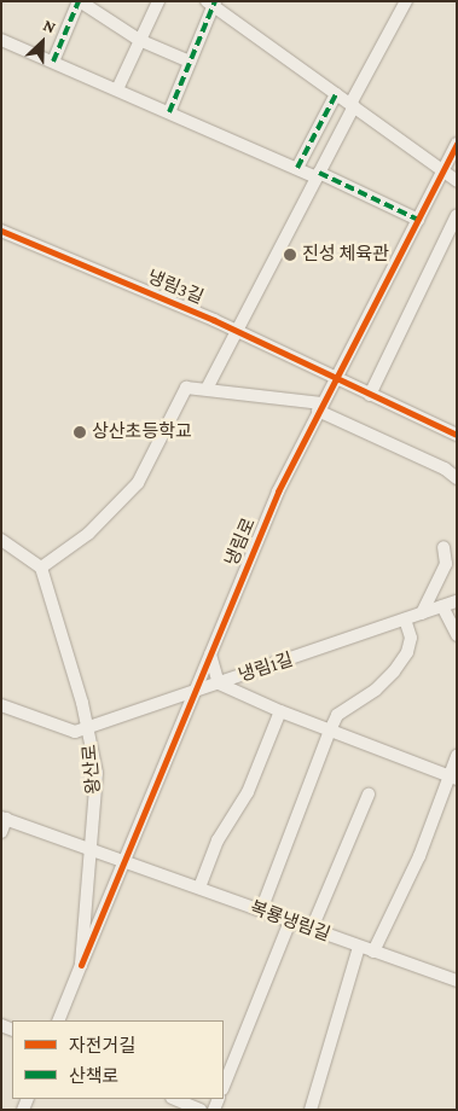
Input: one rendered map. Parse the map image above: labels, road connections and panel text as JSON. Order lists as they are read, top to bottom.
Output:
{
  "streets": {
    "street": [
      "냉림3길",
      "냉림로",
      "냉림1길",
      "왕산로",
      "복룡냉림길"
    ]
  },
  "crossings": [
    ["냉림3길", "냉림로"],
    ["냉림로", "냉림1길"],
    ["냉림로", "왕산로"],
    ["냉림로", "복룡냉림길"],
    ["냉림1길", "왕산로"],
    ["왕산로", "복룡냉림길"]
  ],
  "places": ["진성 체육관", "상산초등학교"],
  "legend": ["자전거길", "산책로"],
  "north": "top right"
}
